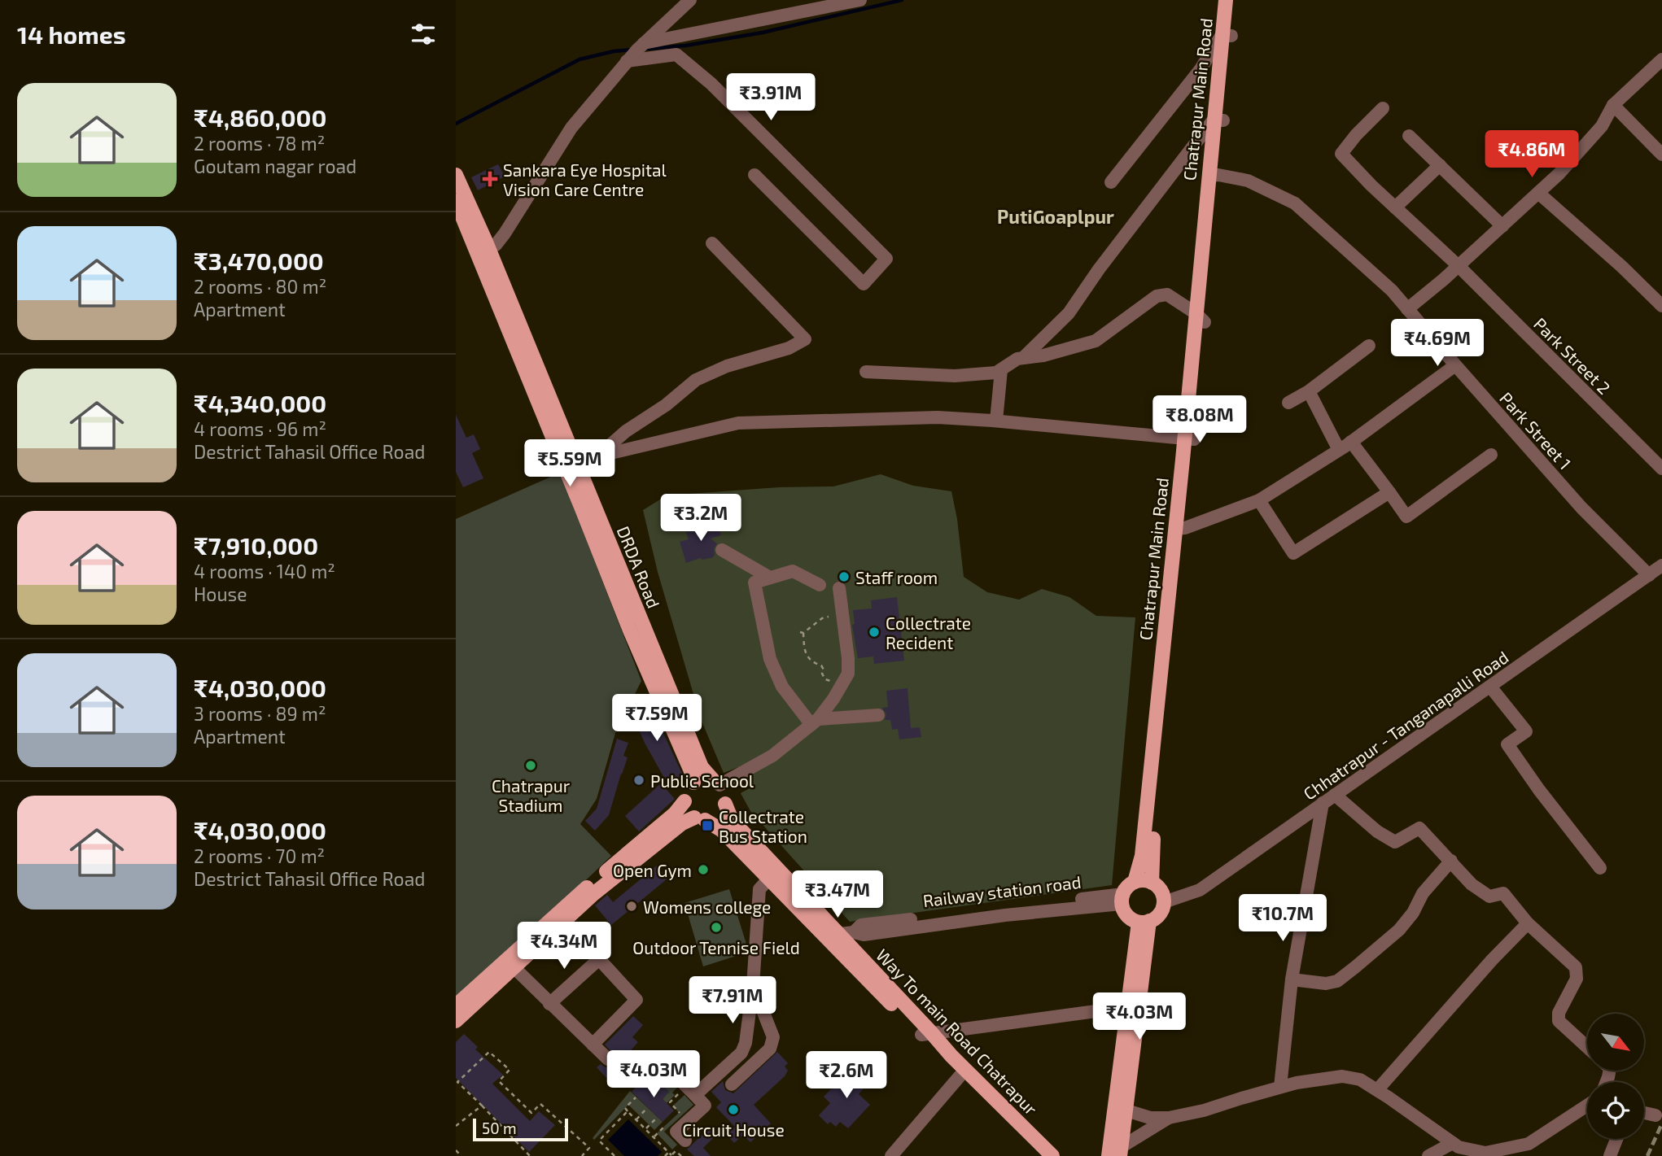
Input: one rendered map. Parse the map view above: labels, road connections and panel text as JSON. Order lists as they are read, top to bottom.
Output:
{
  "streets": {
    "main road": ["Chatrapur Main Road", "DRDA Road", "Way To main Road Chatrapur"],
    "street": [
      "Park Street 2",
      "Park Street 1",
      "Chhatrapur - Tanganapalli Road",
      "Railway station road"
    ]
  },
  "crossings": [
    ["Chatrapur Main Road", "Park Street 1"],
    ["Chatrapur Main Road", "Chhatrapur - Tanganapalli Road"],
    ["Chatrapur Main Road", "Railway station road"],
    ["Park Street 1", "Chhatrapur - Tanganapalli Road"],
    ["DRDA Road", "Way To main Road Chatrapur"],
    ["Chhatrapur - Tanganapalli Road", "Railway station road"],
    ["Railway station road", "Way To main Road Chatrapur"]
  ],
  "districts": ["PutiGoaplpur"],
  "places": {
    "health": ["Sankara Eye Hospital Vision Care Centre"],
    "other": [
      "Staff room",
      "Collectrate Recident",
      "Chatrapur Stadium",
      "Public School",
      "Open Gym",
      "Womens college",
      "Outdoor Tennise Field",
      "Circuit House"
    ],
    "transit": ["Collectrate Bus Station"]
  },
  "scale_bar": "50 m",
  "north": "bottom right",
  "page": {
    "heading": "14 homes",
    "list": [
      {
        "name": "₹4,860,000",
        "note": "2 rooms · 78 m² · Goutam nagar road"
      },
      {
        "name": "₹3,470,000",
        "note": "2 rooms · 80 m² · Apartment"
      },
      {
        "name": "₹4,340,000",
        "note": "4 rooms · 96 m² · Destrict Tahasil Office Road"
      },
      {
        "name": "₹7,910,000",
        "note": "4 rooms · 140 m² · House"
      },
      {
        "name": "₹4,030,000",
        "note": "3 rooms · 89 m² · Apartment"
      },
      {
        "name": "₹4,030,000",
        "note": "2 rooms · 70 m² · Destrict Tahasil Office Road"
      }
    ],
    "price": [
      "₹3.91M",
      "₹4.86M",
      "₹4.69M",
      "₹8.08M",
      "₹5.59M",
      "₹3.2M",
      "₹7.59M",
      "₹3.47M",
      "₹10.7M",
      "₹4.34M",
      "₹7.91M",
      "₹4.03M",
      "₹4.03M",
      "₹2.6M"
    ],
    "scale": "50 m"
  }
}
